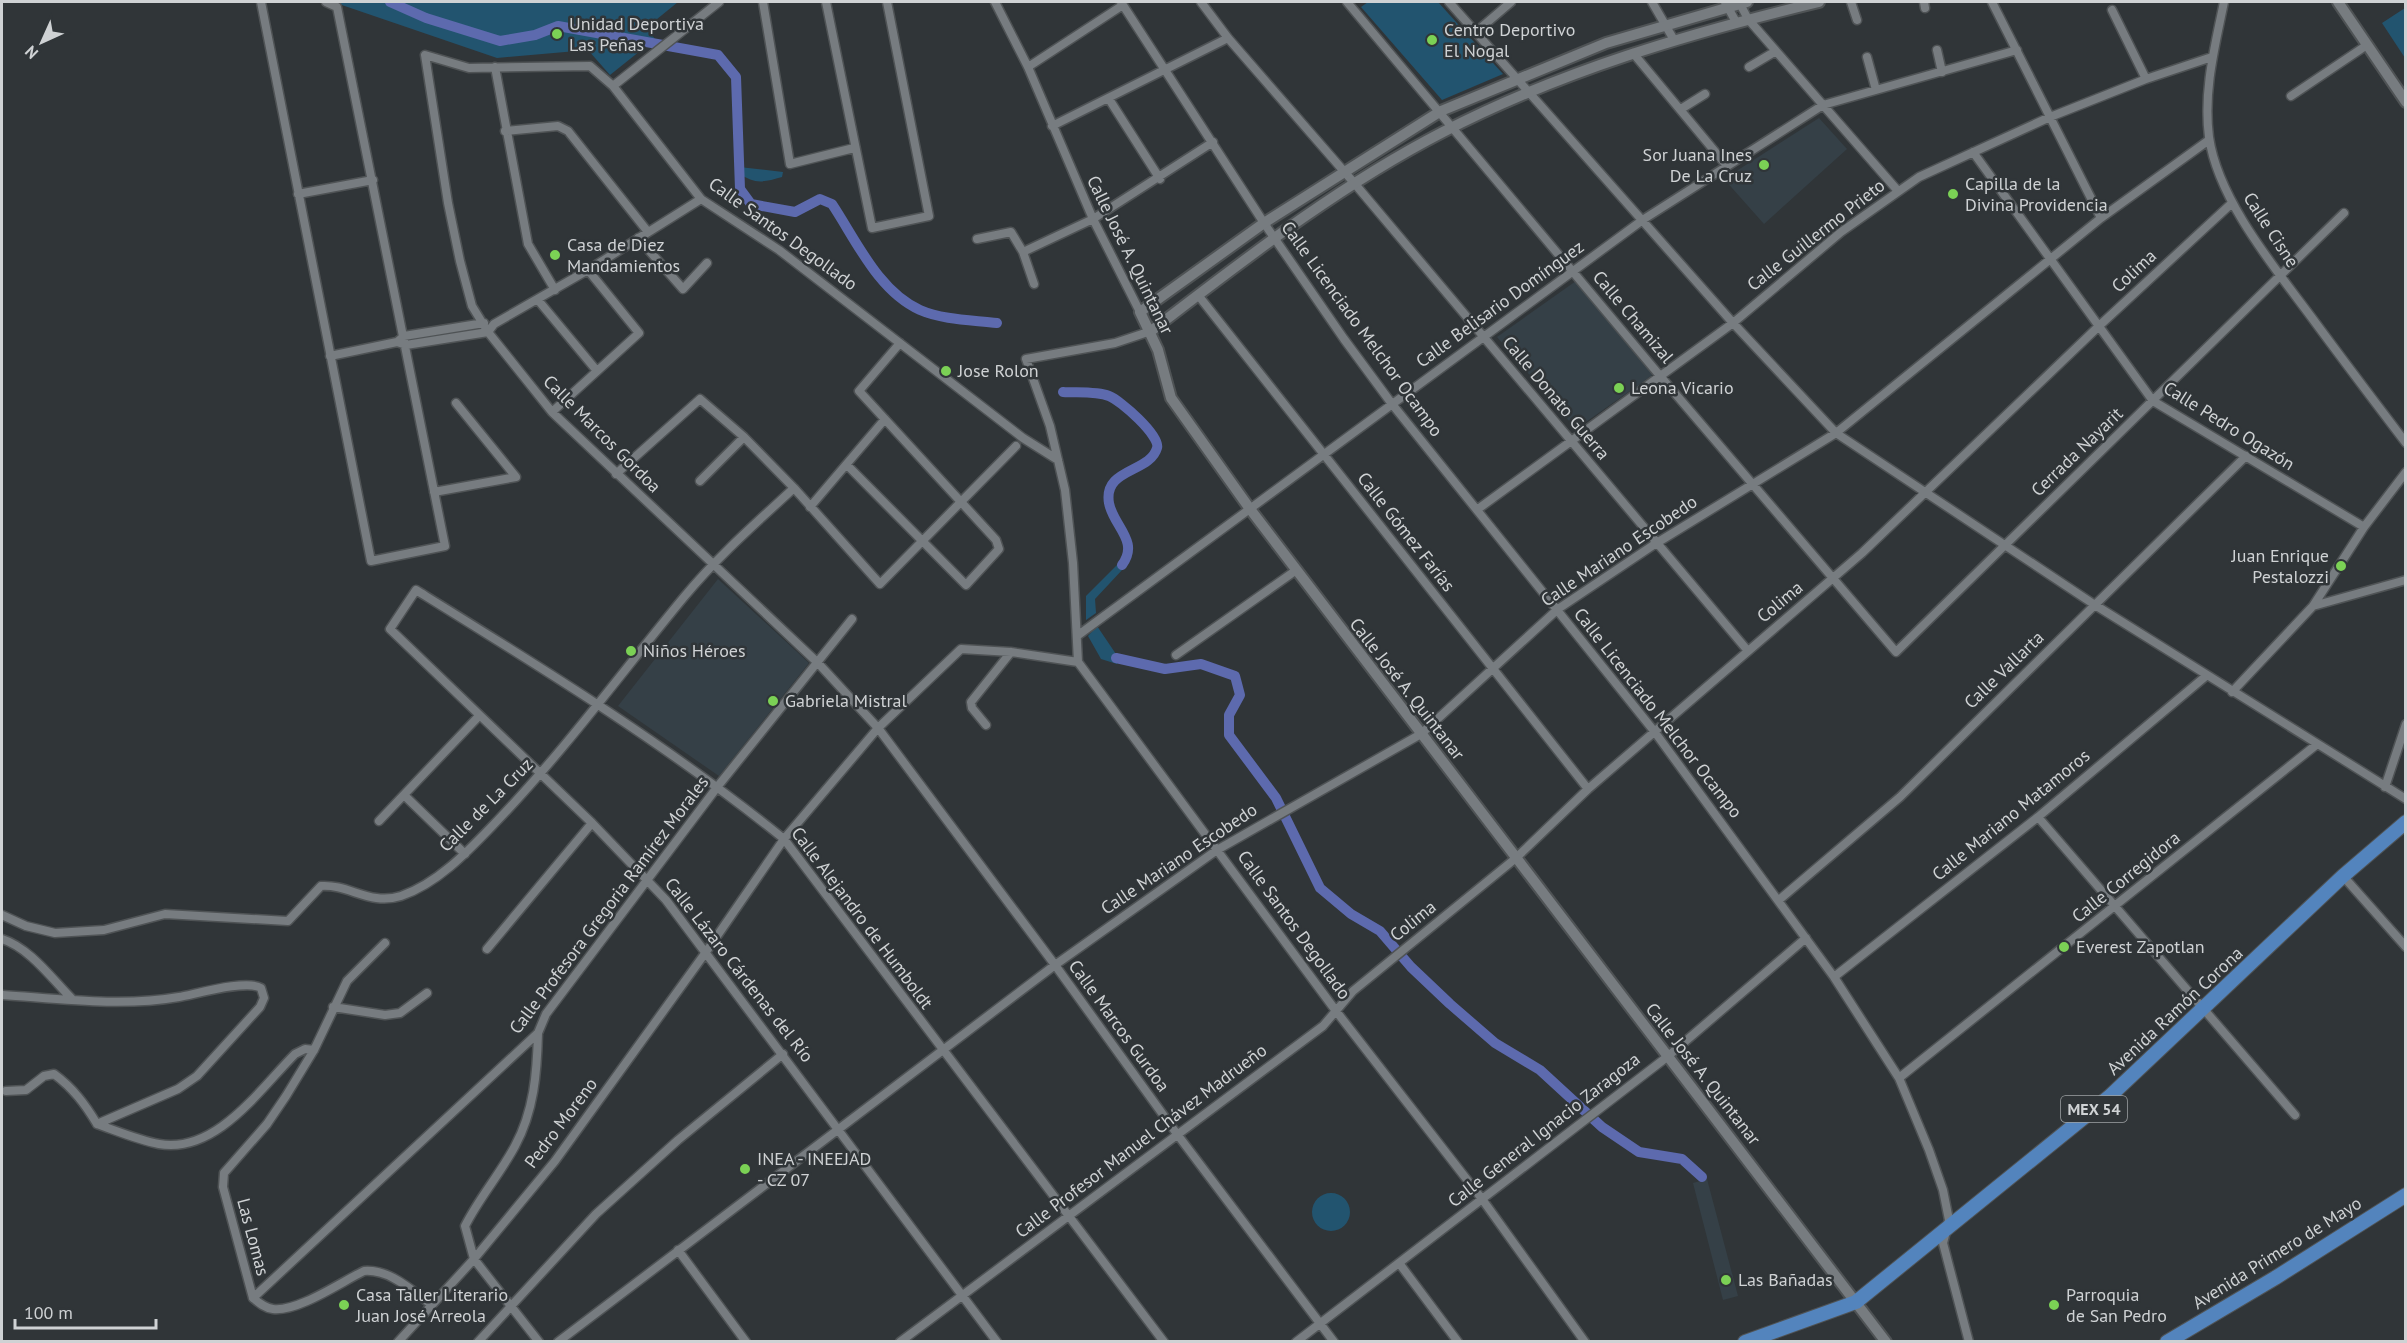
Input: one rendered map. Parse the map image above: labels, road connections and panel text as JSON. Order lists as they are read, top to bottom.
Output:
{
  "streets": {
    "main road": ["Avenida Ramón Corona", "MEX 54", "Avenida Primero de Mayo"],
    "street": [
      "Calle Cisne",
      "Calle Santos Degollado",
      "Calle Guillermo Prieto",
      "Calle José A. Quintanar",
      "Colima",
      "Calle Belisario Domínguez",
      "Calle Chamizal",
      "Calle Licenciado Melchor Ocampo",
      "Calle Donato Guerra",
      "Calle Pedro Ogazón",
      "Calle Marcos Gordoa",
      "Cerrada Nayarit",
      "Calle Gómez Farías",
      "Calle Mariano Escobedo",
      "Calle Vallarta",
      "Calle de La Cruz",
      "Calle Mariano Matamoros",
      "Calle Corregidora",
      "Calle Profesora Gregoria Ramírez Morales",
      "Calle Alejandro de Humboldt",
      "Calle Lázaro Cárdenas del Río",
      "Calle Marcos Gurdoa",
      "Pedro Moreno",
      "Calle General Ignacio Zaragoza",
      "Calle Profesor Manuel Chávez Madrueño",
      "Las Lomas"
    ]
  },
  "crossings": [
    ["Calle Cisne", "Calle Guillermo Prieto"],
    ["Calle Cisne", "Colima"],
    ["Calle Cisne", "Cerrada Nayarit"],
    ["Calle Cisne", "Calle Mariano Escobedo"],
    ["Calle Santos Degollado", "Colima"],
    ["Calle Santos Degollado", "Calle Marcos Gordoa"],
    ["Calle Santos Degollado", "Calle Mariano Escobedo"],
    ["Calle Santos Degollado", "Calle General Ignacio Zaragoza"],
    ["Calle Santos Degollado", "Calle Profesor Manuel Chávez Madrueño"],
    ["Calle Guillermo Prieto", "Calle Chamizal"],
    ["Calle Guillermo Prieto", "Calle Licenciado Melchor Ocampo"],
    ["Calle Guillermo Prieto", "Calle Donato Guerra"],
    ["Calle Guillermo Prieto", "Calle Pedro Ogazón"],
    ["Calle José A. Quintanar", "Colima"],
    ["Calle José A. Quintanar", "Calle Belisario Domínguez"],
    ["Calle José A. Quintanar", "Calle Mariano Escobedo"],
    ["Calle José A. Quintanar", "Avenida Ramón Corona"],
    ["Calle José A. Quintanar", "Calle General Ignacio Zaragoza"],
    ["Colima", "Calle Chamizal"],
    ["Colima", "Calle Licenciado Melchor Ocampo"],
    ["Colima", "Calle Donato Guerra"],
    ["Colima", "Calle Pedro Ogazón"],
    ["Colima", "Calle Gómez Farías"],
    ["Colima", "Calle Profesor Manuel Chávez Madrueño"],
    ["Calle Belisario Domínguez", "Calle Chamizal"],
    ["Calle Belisario Domínguez", "Calle Licenciado Melchor Ocampo"],
    ["Calle Belisario Domínguez", "Calle Donato Guerra"],
    ["Calle Belisario Domínguez", "Calle Gómez Farías"],
    ["Calle Chamizal", "Cerrada Nayarit"],
    ["Calle Chamizal", "Calle Mariano Escobedo"],
    ["Calle Licenciado Melchor Ocampo", "Calle Mariano Escobedo"],
    ["Calle Licenciado Melchor Ocampo", "Calle Vallarta"],
    ["Calle Licenciado Melchor Ocampo", "Calle Mariano Matamoros"],
    ["Calle Licenciado Melchor Ocampo", "Calle Corregidora"],
    ["Calle Licenciado Melchor Ocampo", "Avenida Ramón Corona"],
    ["Calle Licenciado Melchor Ocampo", "Calle General Ignacio Zaragoza"],
    ["Calle Donato Guerra", "Calle Mariano Escobedo"],
    ["Calle Pedro Ogazón", "Cerrada Nayarit"],
    ["Calle Pedro Ogazón", "Calle Mariano Escobedo"],
    ["Calle Pedro Ogazón", "Calle Vallarta"],
    ["Calle Marcos Gordoa", "Calle de La Cruz"],
    ["Calle Marcos Gordoa", "Calle Profesora Gregoria Ramírez Morales"],
    ["Calle Marcos Gordoa", "Calle Marcos Gurdoa"],
    ["Calle Gómez Farías", "Calle Mariano Escobedo"],
    ["Calle Mariano Escobedo", "Calle Alejandro de Humboldt"],
    ["Calle Mariano Escobedo", "Calle Lázaro Cárdenas del Río"],
    ["Calle Mariano Escobedo", "Calle Marcos Gurdoa"],
    ["Calle de La Cruz", "Calle Alejandro de Humboldt"],
    ["Calle de La Cruz", "Calle Lázaro Cárdenas del Río"],
    ["Calle Profesora Gregoria Ramírez Morales", "Calle Alejandro de Humboldt"],
    ["Calle Profesora Gregoria Ramírez Morales", "Calle Lázaro Cárdenas del Río"],
    ["Calle Profesora Gregoria Ramírez Morales", "Las Lomas"],
    ["Calle Alejandro de Humboldt", "Calle Lázaro Cárdenas del Río"],
    ["Calle Alejandro de Humboldt", "Calle Profesor Manuel Chávez Madrueño"],
    ["Calle Lázaro Cárdenas del Río", "Pedro Moreno"],
    ["Calle Lázaro Cárdenas del Río", "Calle Profesor Manuel Chávez Madrueño"],
    ["Calle Marcos Gurdoa", "Calle General Ignacio Zaragoza"],
    ["Calle Marcos Gurdoa", "Calle Profesor Manuel Chávez Madrueño"],
    ["Pedro Moreno", "Las Lomas"]
  ],
  "places": [
    "Unidad Deportiva Las Peñas",
    "Centro Deportivo El Nogal",
    "Sor Juana Ines De La Cruz",
    "Capilla de la Divina Providencia",
    "Casa de Diez Mandamientos",
    "Jose Rolon",
    "Leona Vicario",
    "Juan Enrique Pestalozzi",
    "Niños Héroes",
    "Gabriela Mistral",
    "Everest Zapotlan",
    "INEA - INEEJAD - CZ 07",
    "Las Bañadas",
    "Casa Taller Literario Juan José Arreola",
    "Parroquia de San Pedro"
  ],
  "scale_bar": "100 m",
  "north": "bottom left"
}
